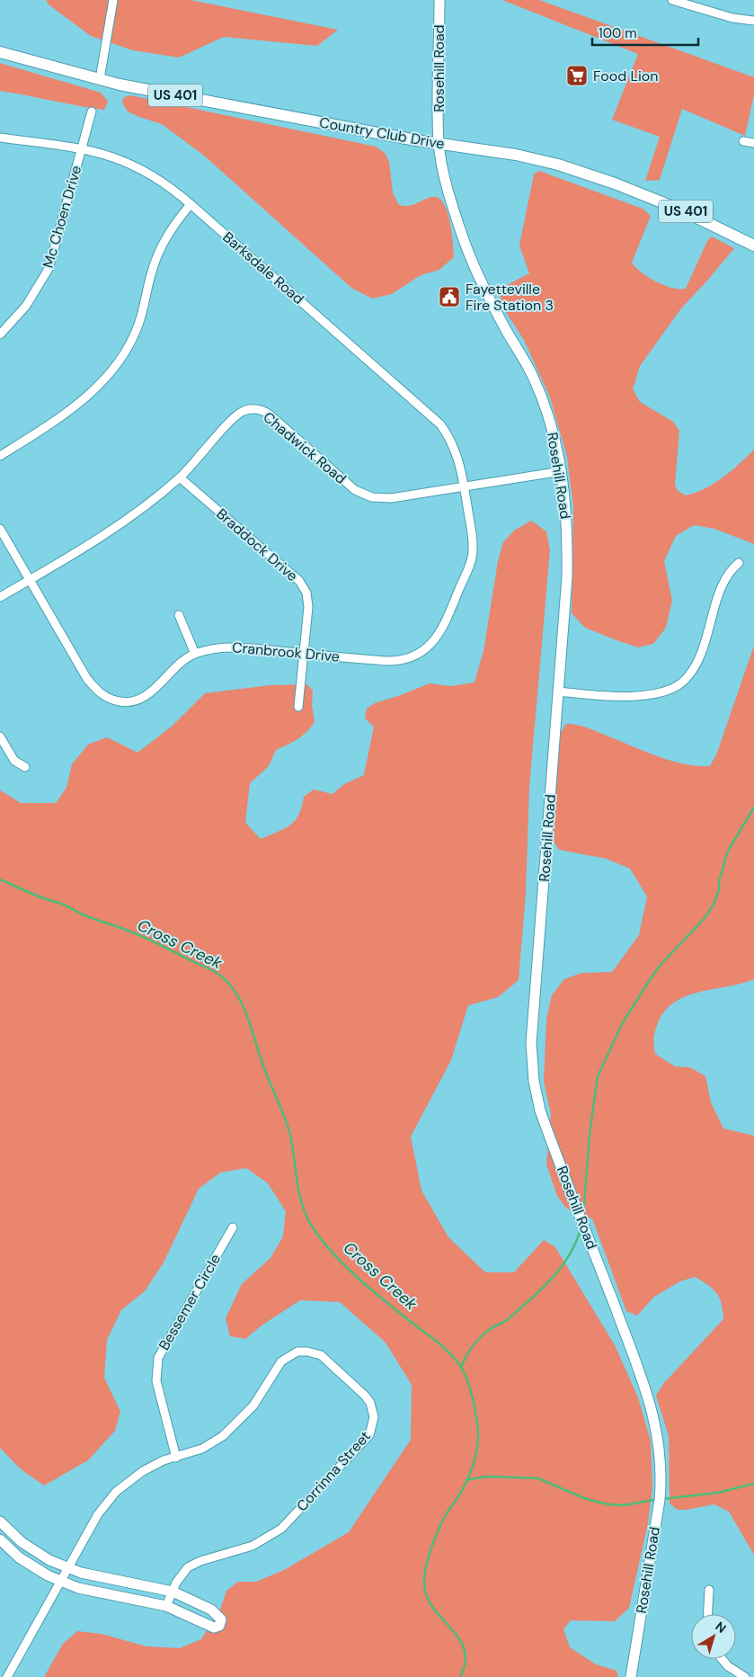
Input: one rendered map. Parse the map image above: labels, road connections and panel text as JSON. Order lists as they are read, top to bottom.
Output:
{
  "streets": {
    "main road": ["Rosehill Road", "US 401", "Country Club Drive"],
    "street": [
      "Mc Choen Drive",
      "Barksdale Road",
      "Chadwick Road",
      "Braddock Drive",
      "Cranbrook Drive",
      "Bessemer Circle",
      "Corrinna Street"
    ]
  },
  "crossings": [
    ["Rosehill Road", "Country Club Drive"],
    ["Rosehill Road", "Chadwick Road"],
    ["Mc Choen Drive", "Barksdale Road"],
    ["Barksdale Road", "Chadwick Road"],
    ["Barksdale Road", "Cranbrook Drive"],
    ["Chadwick Road", "Braddock Drive"],
    ["Chadwick Road", "Cranbrook Drive"],
    ["Braddock Drive", "Cranbrook Drive"],
    ["Bessemer Circle", "Corrinna Street"]
  ],
  "water": ["Cross Creek"],
  "places": {
    "supermarket": ["Food Lion"],
    "public building": ["Fayetteville Fire Station 3"]
  },
  "scale_bar": "100 m",
  "north": "top right"
}
